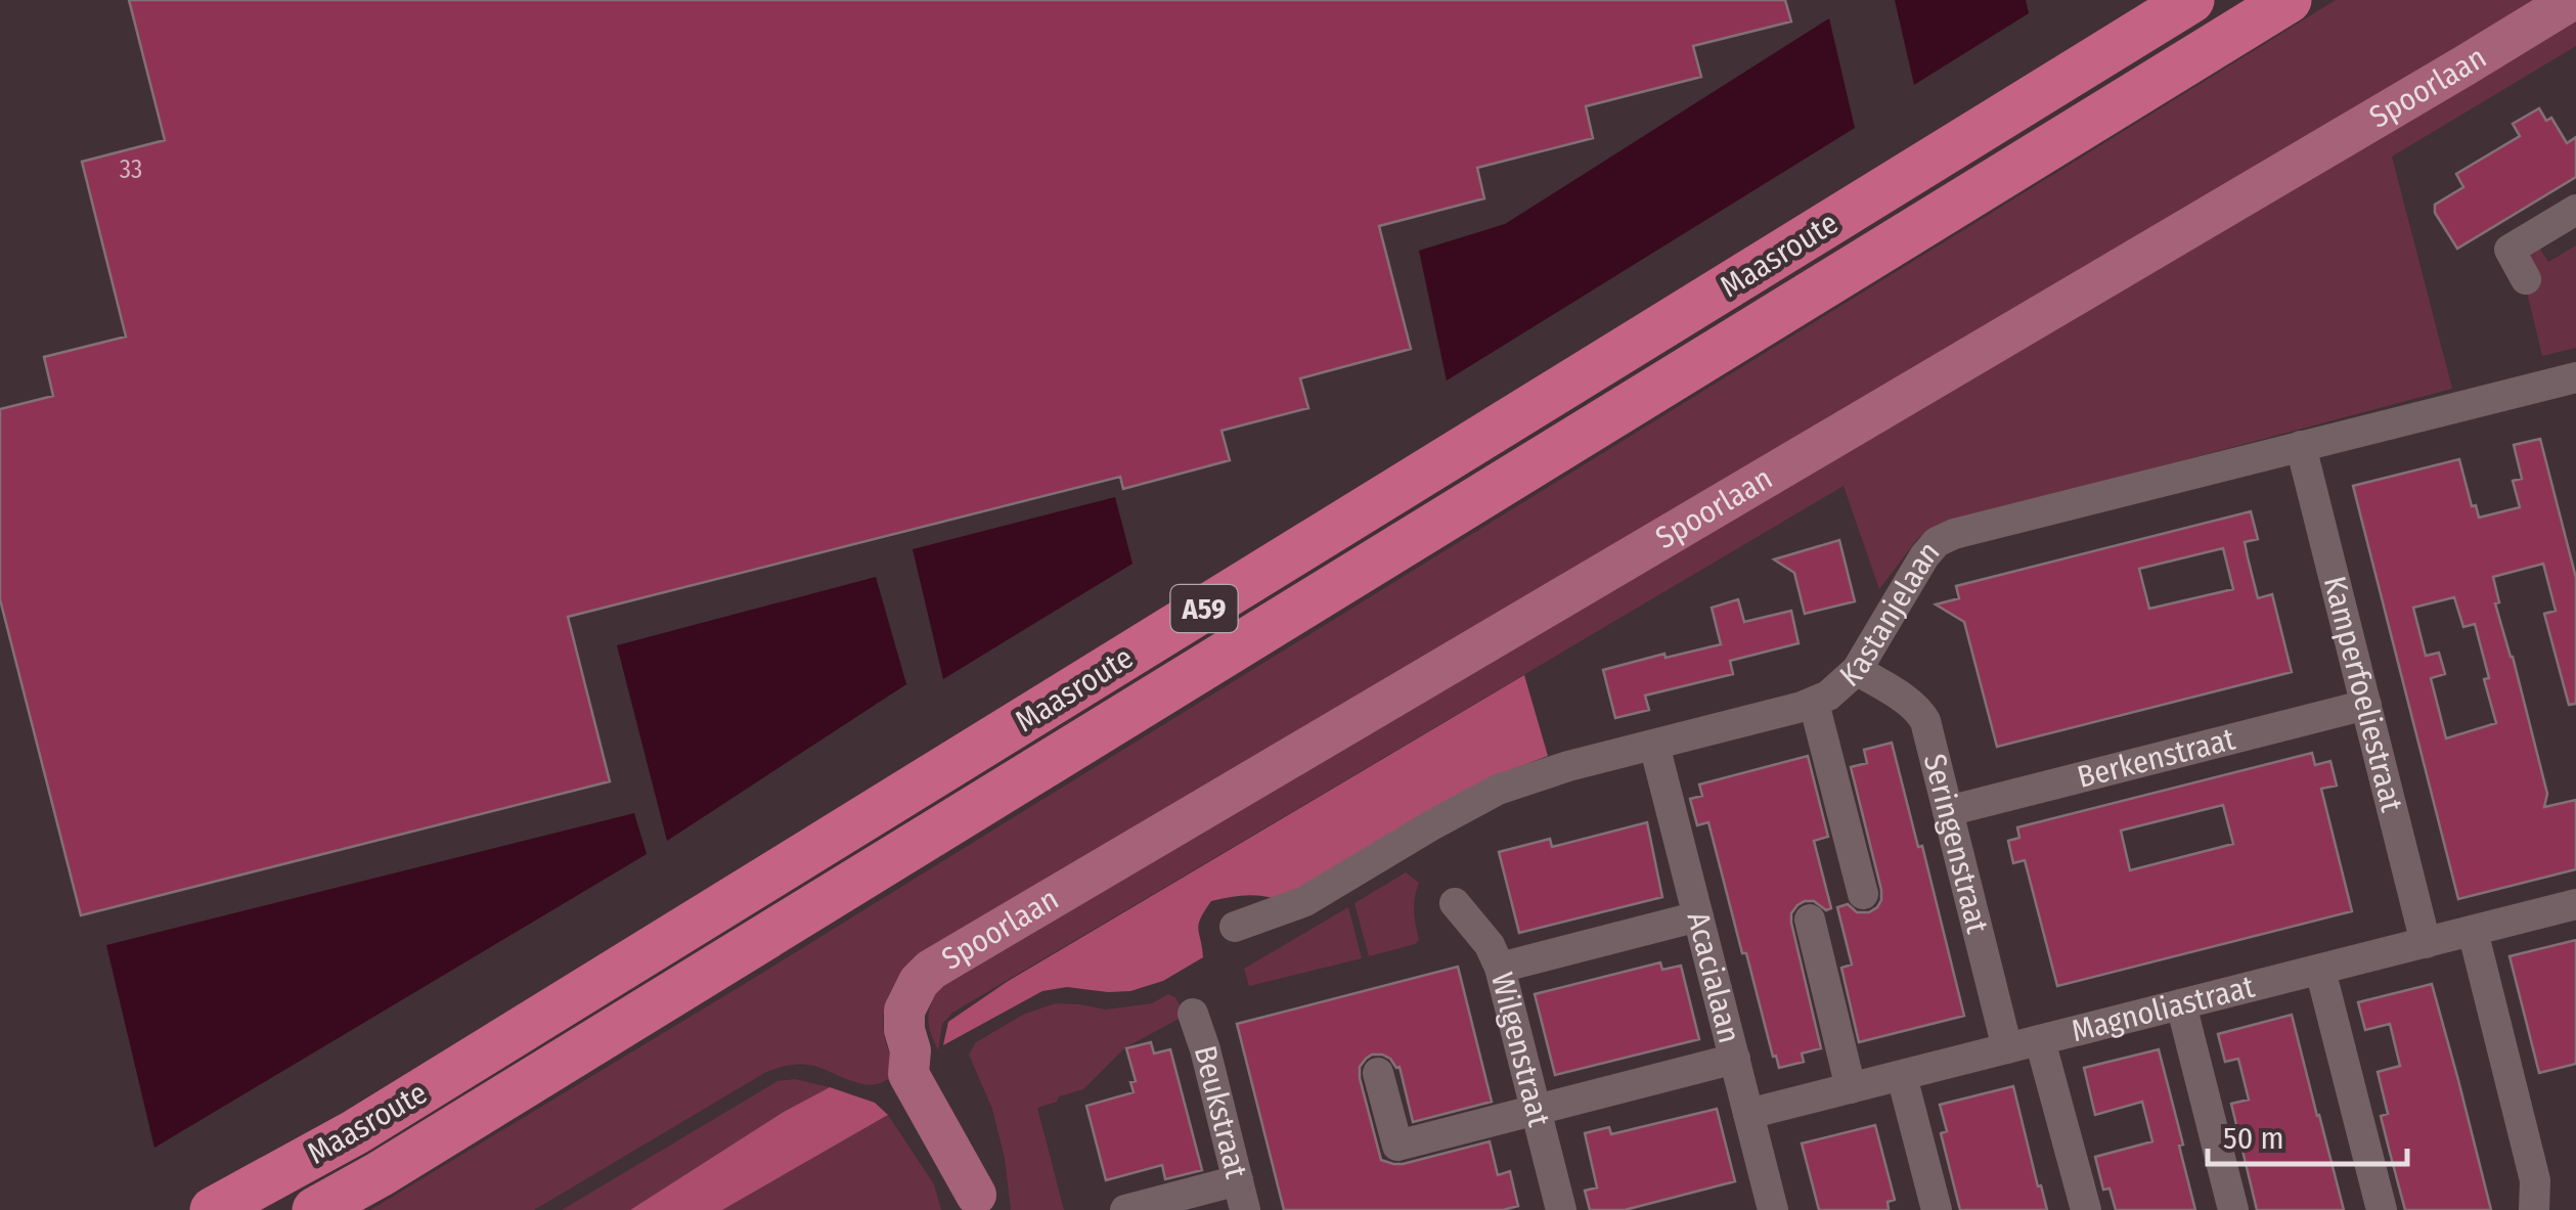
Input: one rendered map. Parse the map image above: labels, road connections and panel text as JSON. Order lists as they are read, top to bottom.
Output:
{
  "streets": {
    "highway": ["Maasroute", "A59"],
    "main road": ["Spoorlaan"],
    "street": [
      "Kastanjelaan",
      "Kamperfoeliestraat",
      "Berkenstraat",
      "Seringenstraat",
      "Acacialaan",
      "Magnoliastraat",
      "Wilgenstraat",
      "Beukstraat"
    ]
  },
  "crossings": [
    ["Kastanjelaan", "Kamperfoeliestraat"],
    ["Kastanjelaan", "Seringenstraat"],
    ["Kastanjelaan", "Acacialaan"],
    ["Kamperfoeliestraat", "Berkenstraat"],
    ["Kamperfoeliestraat", "Magnoliastraat"],
    ["Berkenstraat", "Seringenstraat"],
    ["Seringenstraat", "Magnoliastraat"],
    ["Acacialaan", "Magnoliastraat"]
  ],
  "house_numbers": ["33"],
  "scale_bar": "50 m"
}
